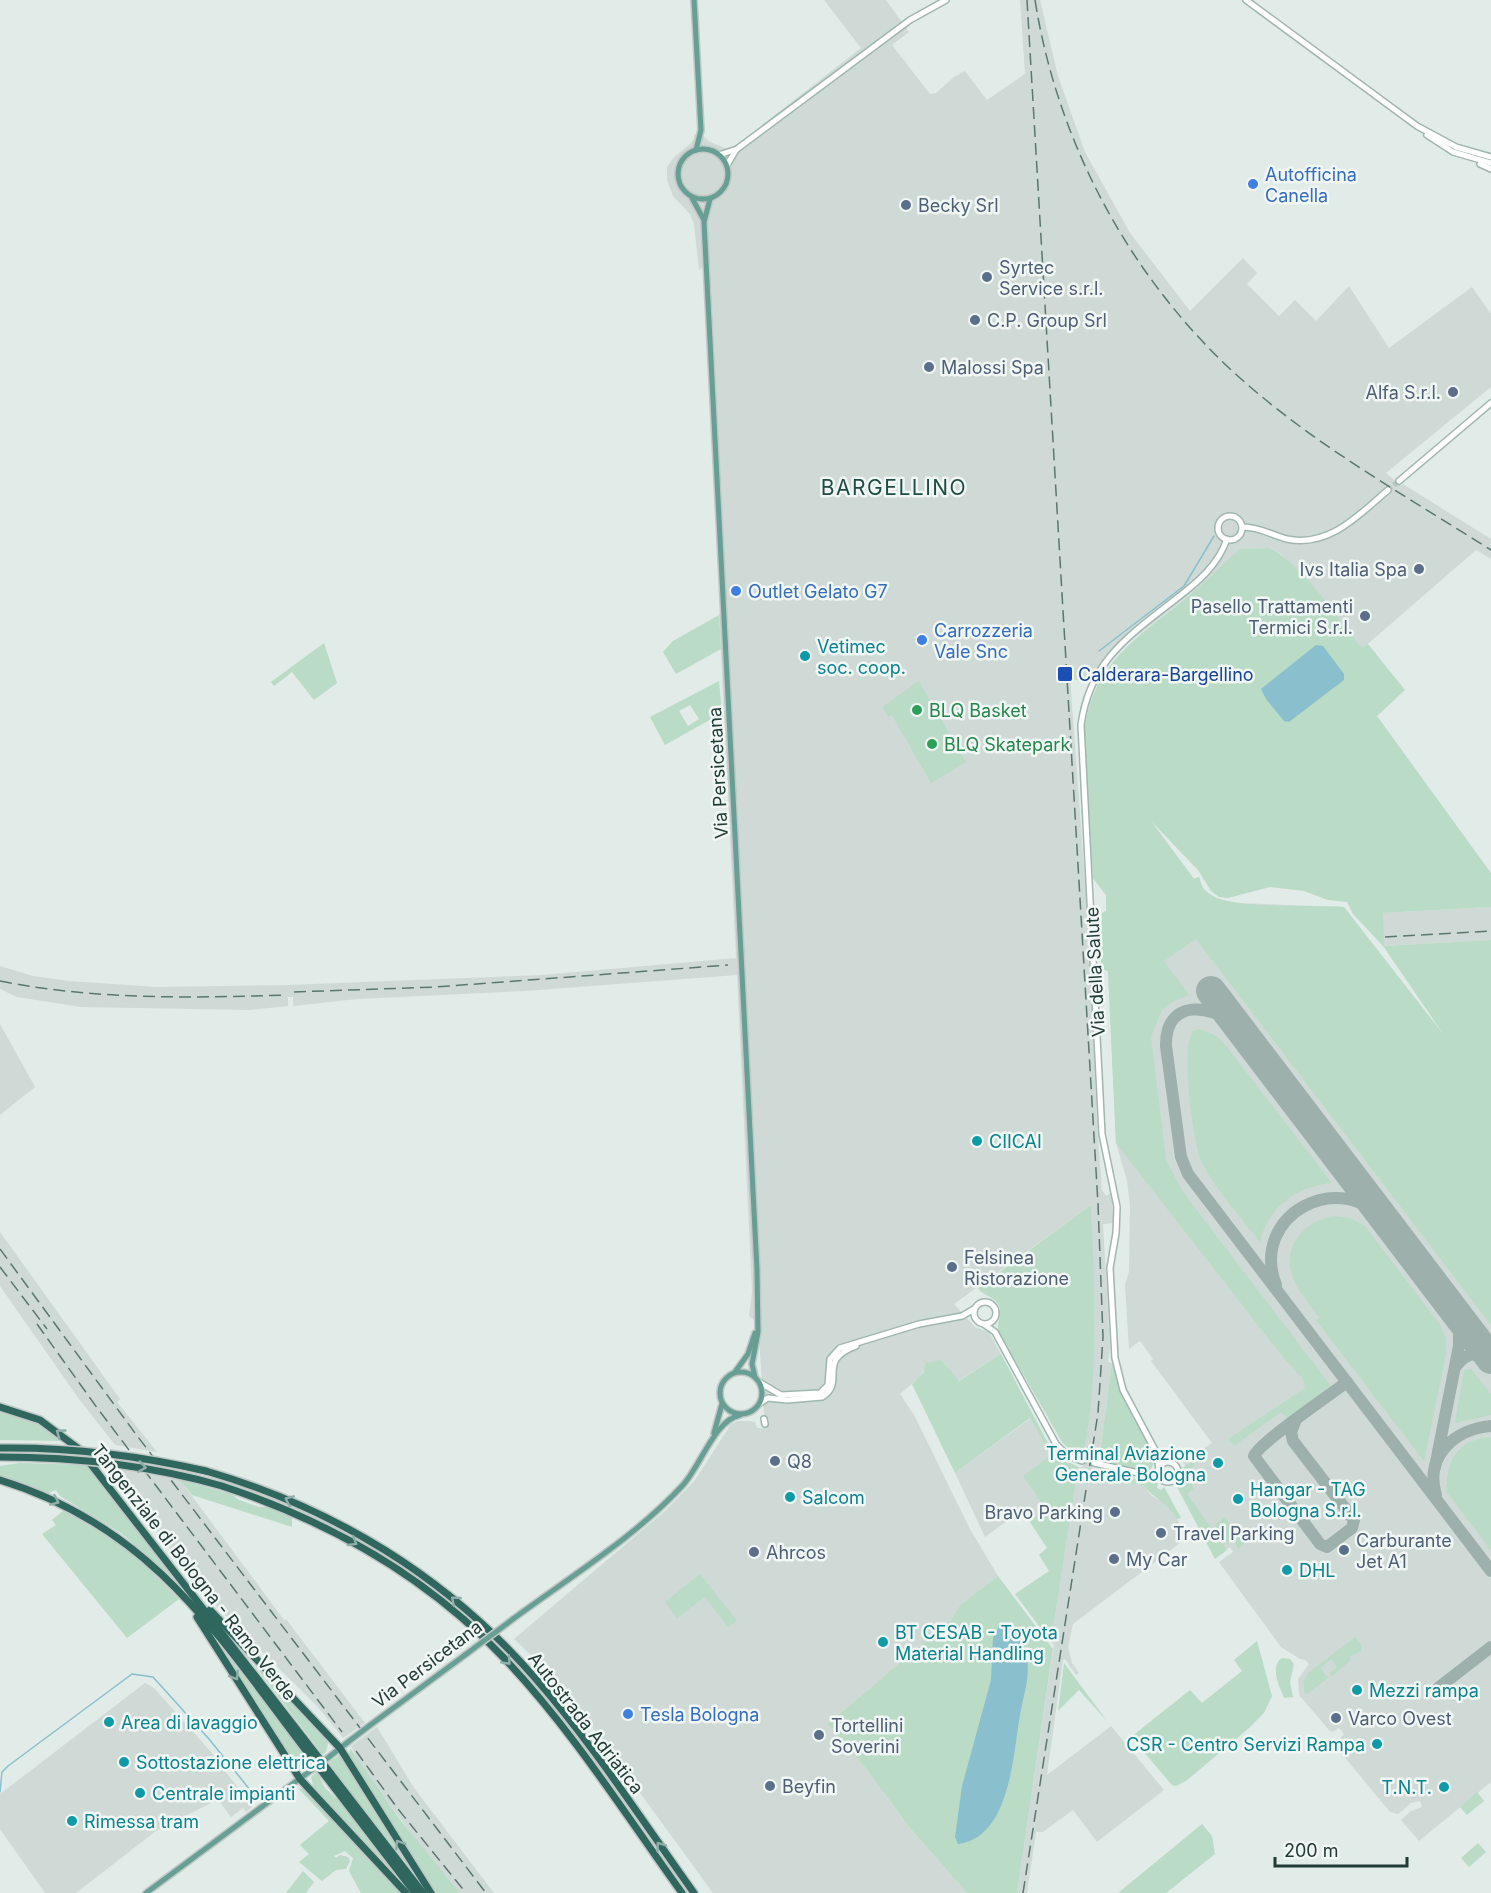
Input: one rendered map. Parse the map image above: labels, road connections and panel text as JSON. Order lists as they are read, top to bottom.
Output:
{
  "streets": {
    "highway": ["Tangenziale di Bologna - Ramo Verde", "Autostrada Adriatica"],
    "main road": ["Via Persicetana"],
    "street": ["Via della Salute"]
  },
  "districts": ["BARGELLINO"],
  "places": {
    "other": [
      "Autofficina Canella",
      "Becky Srl",
      "Syrtec Service s.r.l.",
      "C.P. Group Srl",
      "Malossi Spa",
      "Alfa S.r.l.",
      "Ivs Italia Spa",
      "Outlet Gelato G7",
      "Pasello Trattamenti Termici S.r.l.",
      "Carrozzeria Vale Snc",
      "Vetimec soc. coop.",
      "BLQ Basket",
      "BLQ Skatepark",
      "CIICAI",
      "Felsinea Ristorazione",
      "Q8",
      "Terminal Aviazione Generale Bologna",
      "Salcom",
      "Hangar - TAG Bologna S.r.l.",
      "Bravo Parking",
      "Travel Parking",
      "Carburante Jet A1",
      "Ahrcos",
      "My Car",
      "DHL",
      "BT CESAB - Toyota Material Handling",
      "Mezzi rampa",
      "Tesla Bologna",
      "Varco Ovest",
      "Area di lavaggio",
      "Tortellini Soverini",
      "CSR - Centro Servizi Rampa",
      "Sottostazione elettrica",
      "Beyfin",
      "T.N.T.",
      "Centrale impianti",
      "Rimessa tram"
    ],
    "transit": ["Calderara-Bargellino"]
  },
  "scale_bar": "200 m"
}
